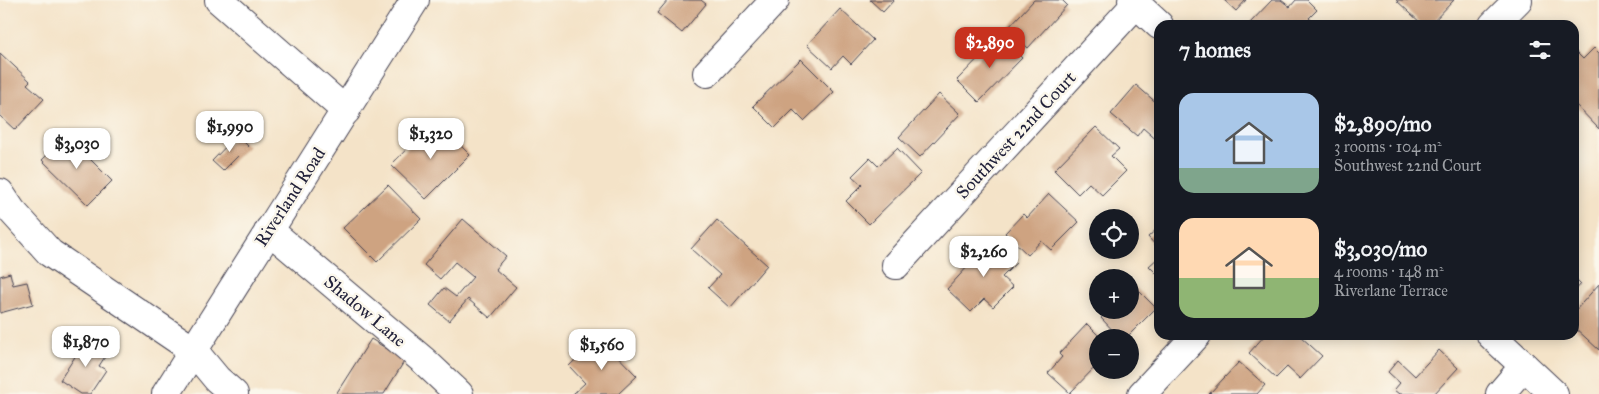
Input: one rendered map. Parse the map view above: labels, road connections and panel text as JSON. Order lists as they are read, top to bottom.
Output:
{
  "streets": {
    "street": ["Southwest 22nd Court", "Riverland Road", "Shadow Lane"]
  },
  "crossings": [
    ["Riverland Road", "Shadow Lane"]
  ],
  "page": {
    "heading": "7 homes",
    "price": [
      "$2,890",
      "$1,990",
      "$1,320",
      "$3,030",
      "$2,260",
      "$1,870",
      "$1,560"
    ],
    "list": [
      {
        "name": "$2,890/mo",
        "note": "3 rooms · 104 m² · Southwest 22nd Court"
      },
      {
        "name": "$3,030/mo",
        "note": "4 rooms · 148 m² · Riverlane Terrace"
      }
    ],
    "map_buttons": ["+", "−"]
  }
}
